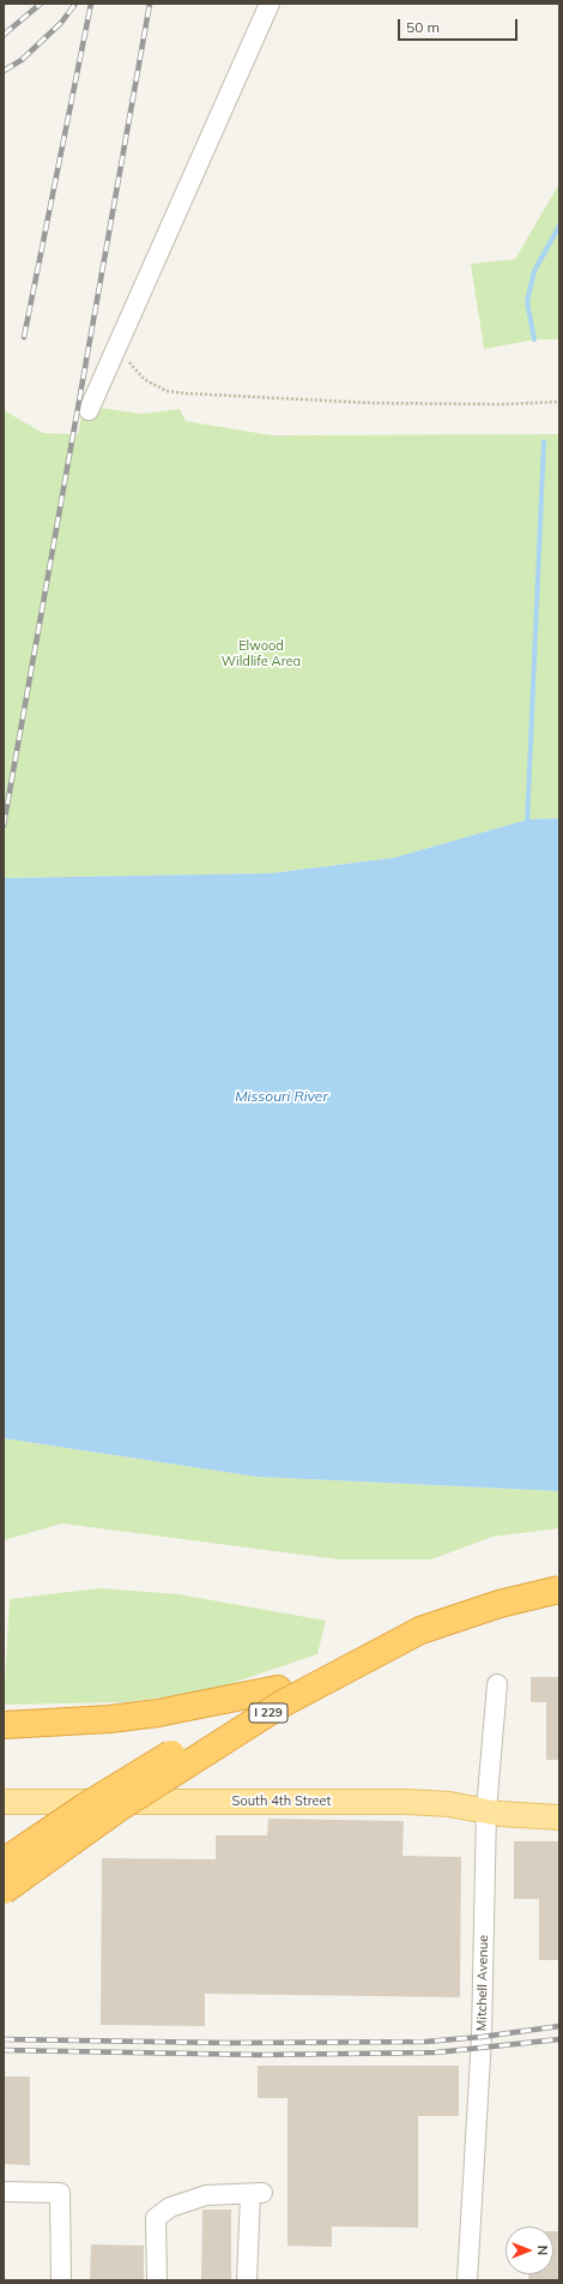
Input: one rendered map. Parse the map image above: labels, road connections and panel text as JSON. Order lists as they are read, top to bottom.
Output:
{
  "streets": {
    "highway": ["I 229"],
    "main road": ["South 4th Street"],
    "street": ["Mitchell Avenue"]
  },
  "crossings": [
    ["South 4th Street", "Mitchell Avenue"]
  ],
  "water": ["Missouri River"],
  "parks": ["Elwood Wildlife Area"],
  "scale_bar": "50 m",
  "north": "right"
}
